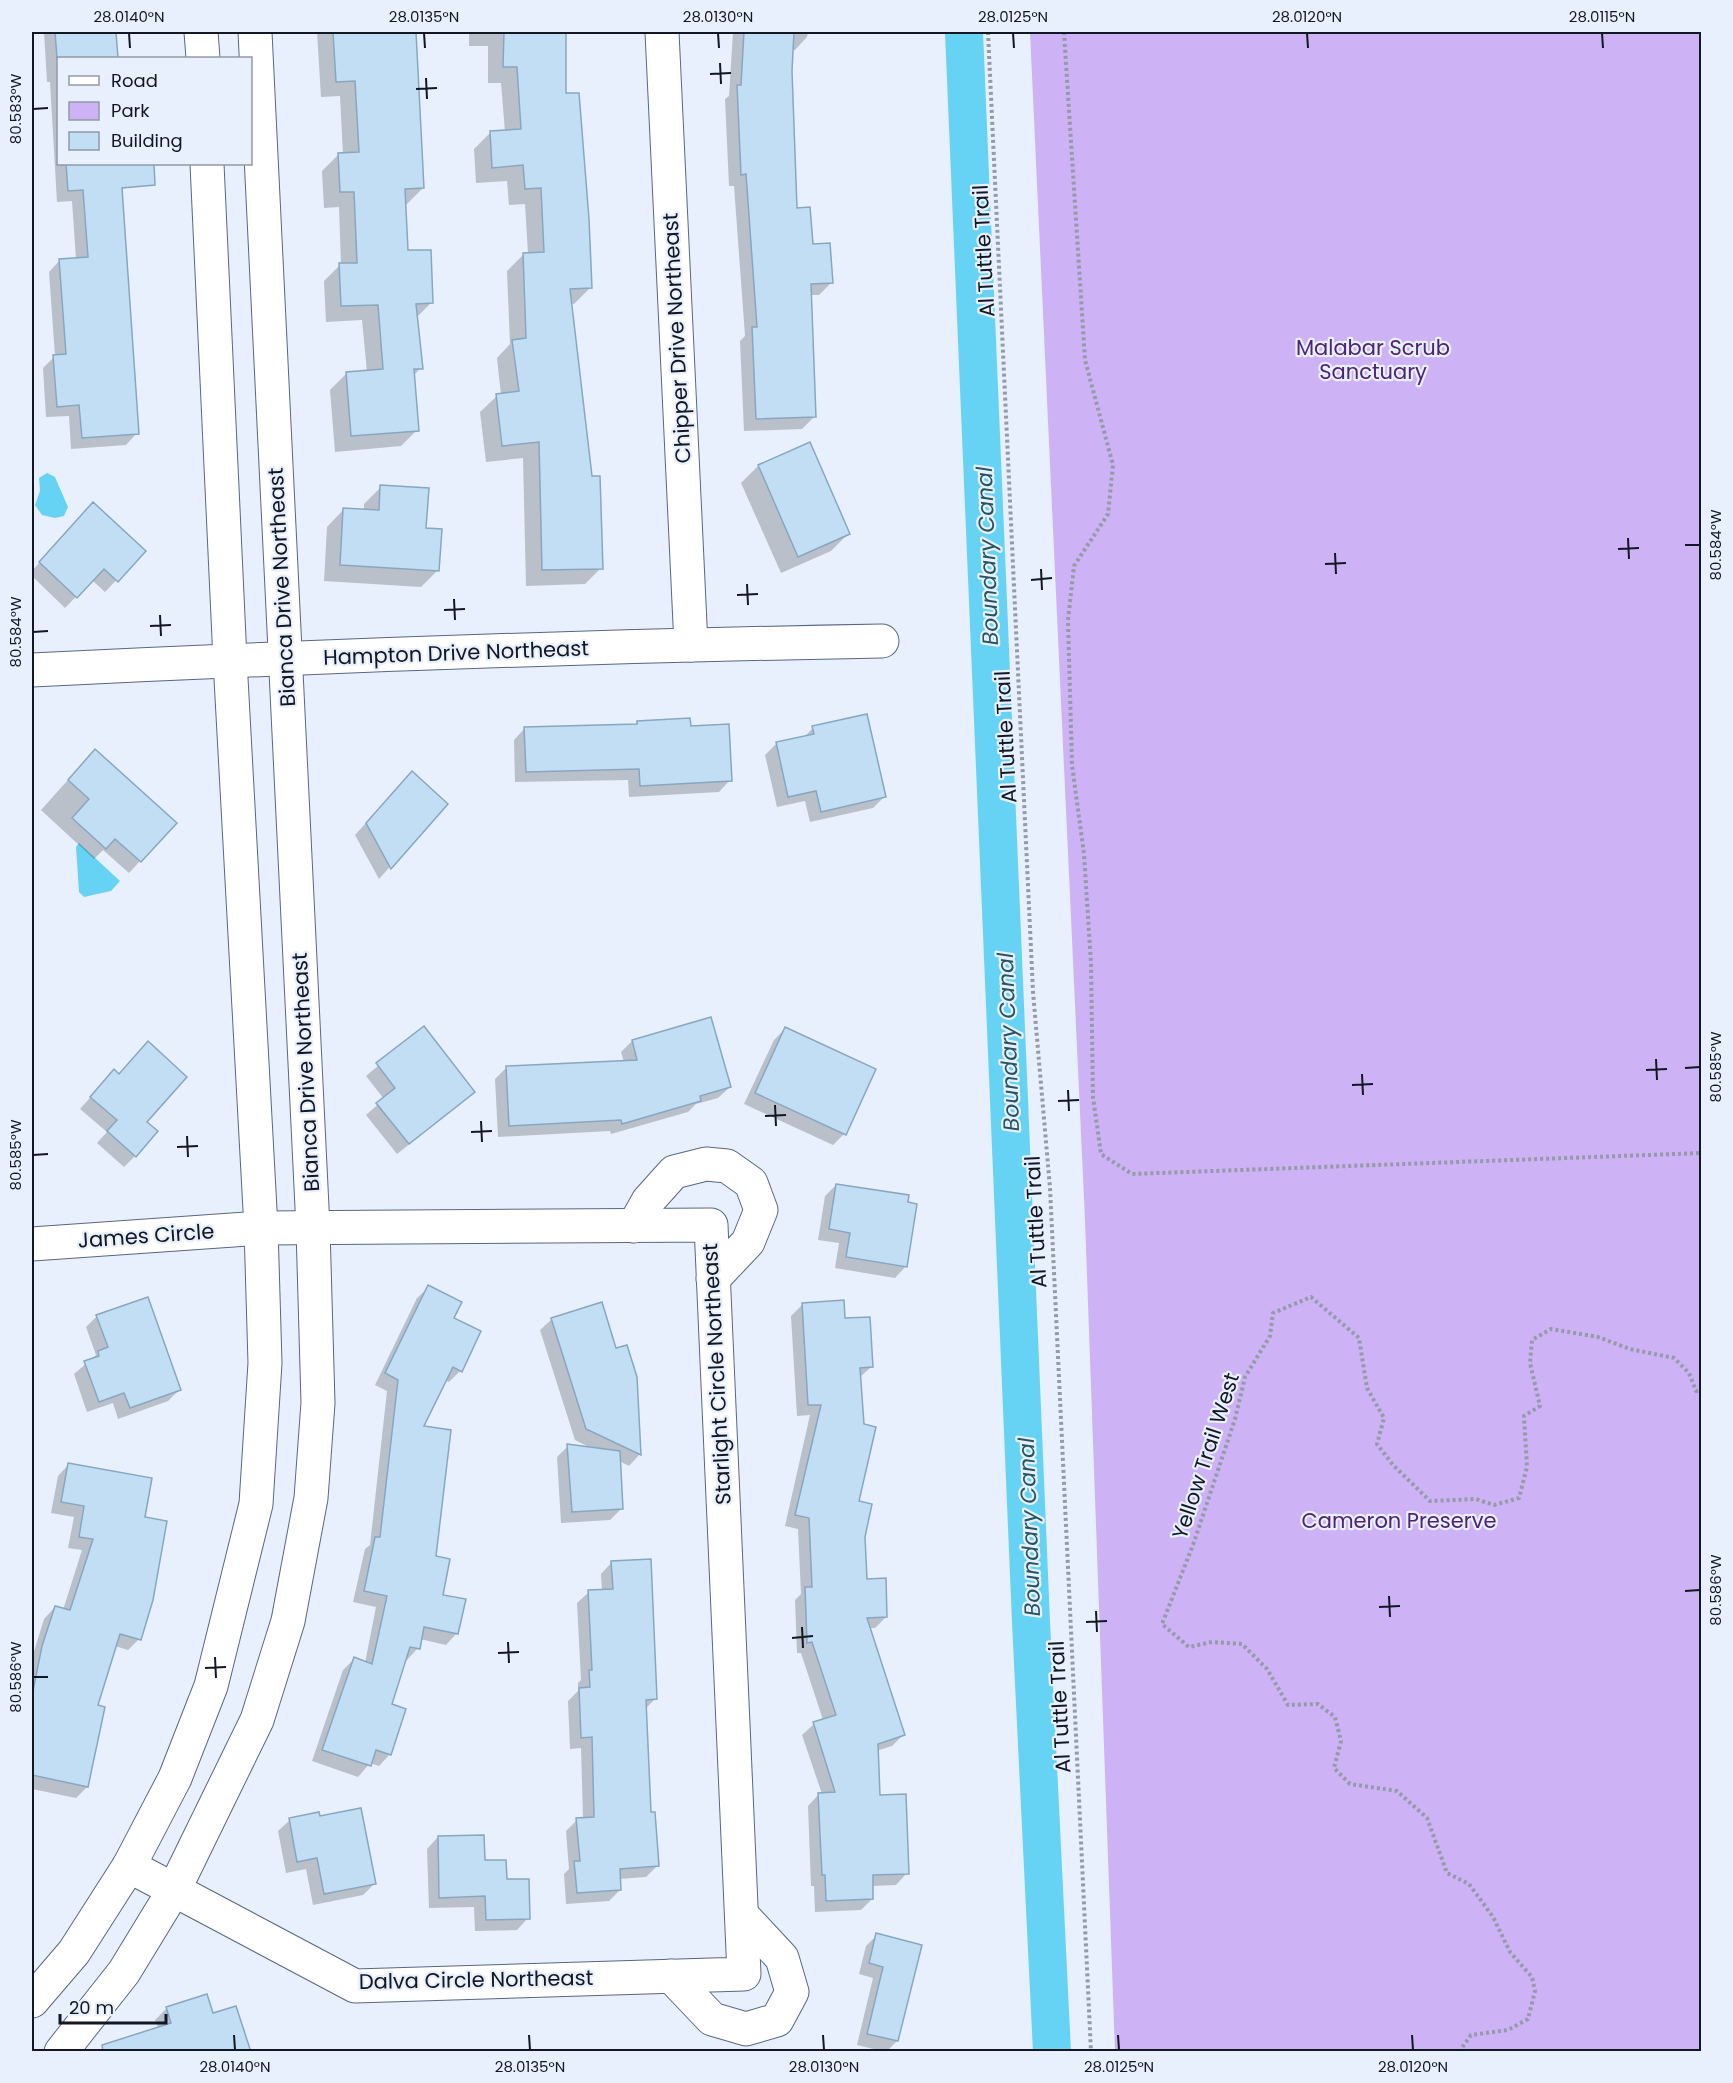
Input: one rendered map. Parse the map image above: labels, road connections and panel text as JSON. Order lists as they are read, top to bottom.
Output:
{
  "streets": {
    "street": [
      "Chipper Drive Northeast",
      "Bianca Drive Northeast",
      "Hampton Drive Northeast",
      "James Circle",
      "Starlight Circle Northeast",
      "Dalva Circle Northeast"
    ],
    "path": ["Al Tuttle Trail", "Yellow Trail West"]
  },
  "crossings": [
    ["Chipper Drive Northeast", "Hampton Drive Northeast"],
    ["Bianca Drive Northeast", "Hampton Drive Northeast"],
    ["Bianca Drive Northeast", "Starlight Circle Northeast"],
    ["Bianca Drive Northeast", "Dalva Circle Northeast"],
    ["James Circle", "Starlight Circle Northeast"],
    ["Starlight Circle Northeast", "Dalva Circle Northeast"]
  ],
  "water": ["Boundary Canal"],
  "parks": ["Malabar Scrub Sanctuary", "Cameron Preserve"],
  "legend": ["Road", "Park", "Building"],
  "scale_bar": "20 m",
  "coordinates": [
    "28.0140°N",
    "28.0135°N",
    "28.0130°N",
    "28.0125°N",
    "28.0120°N",
    "28.0115°N",
    "80.583°W",
    "80.584°W",
    "80.585°W",
    "80.586°W"
  ]
}
